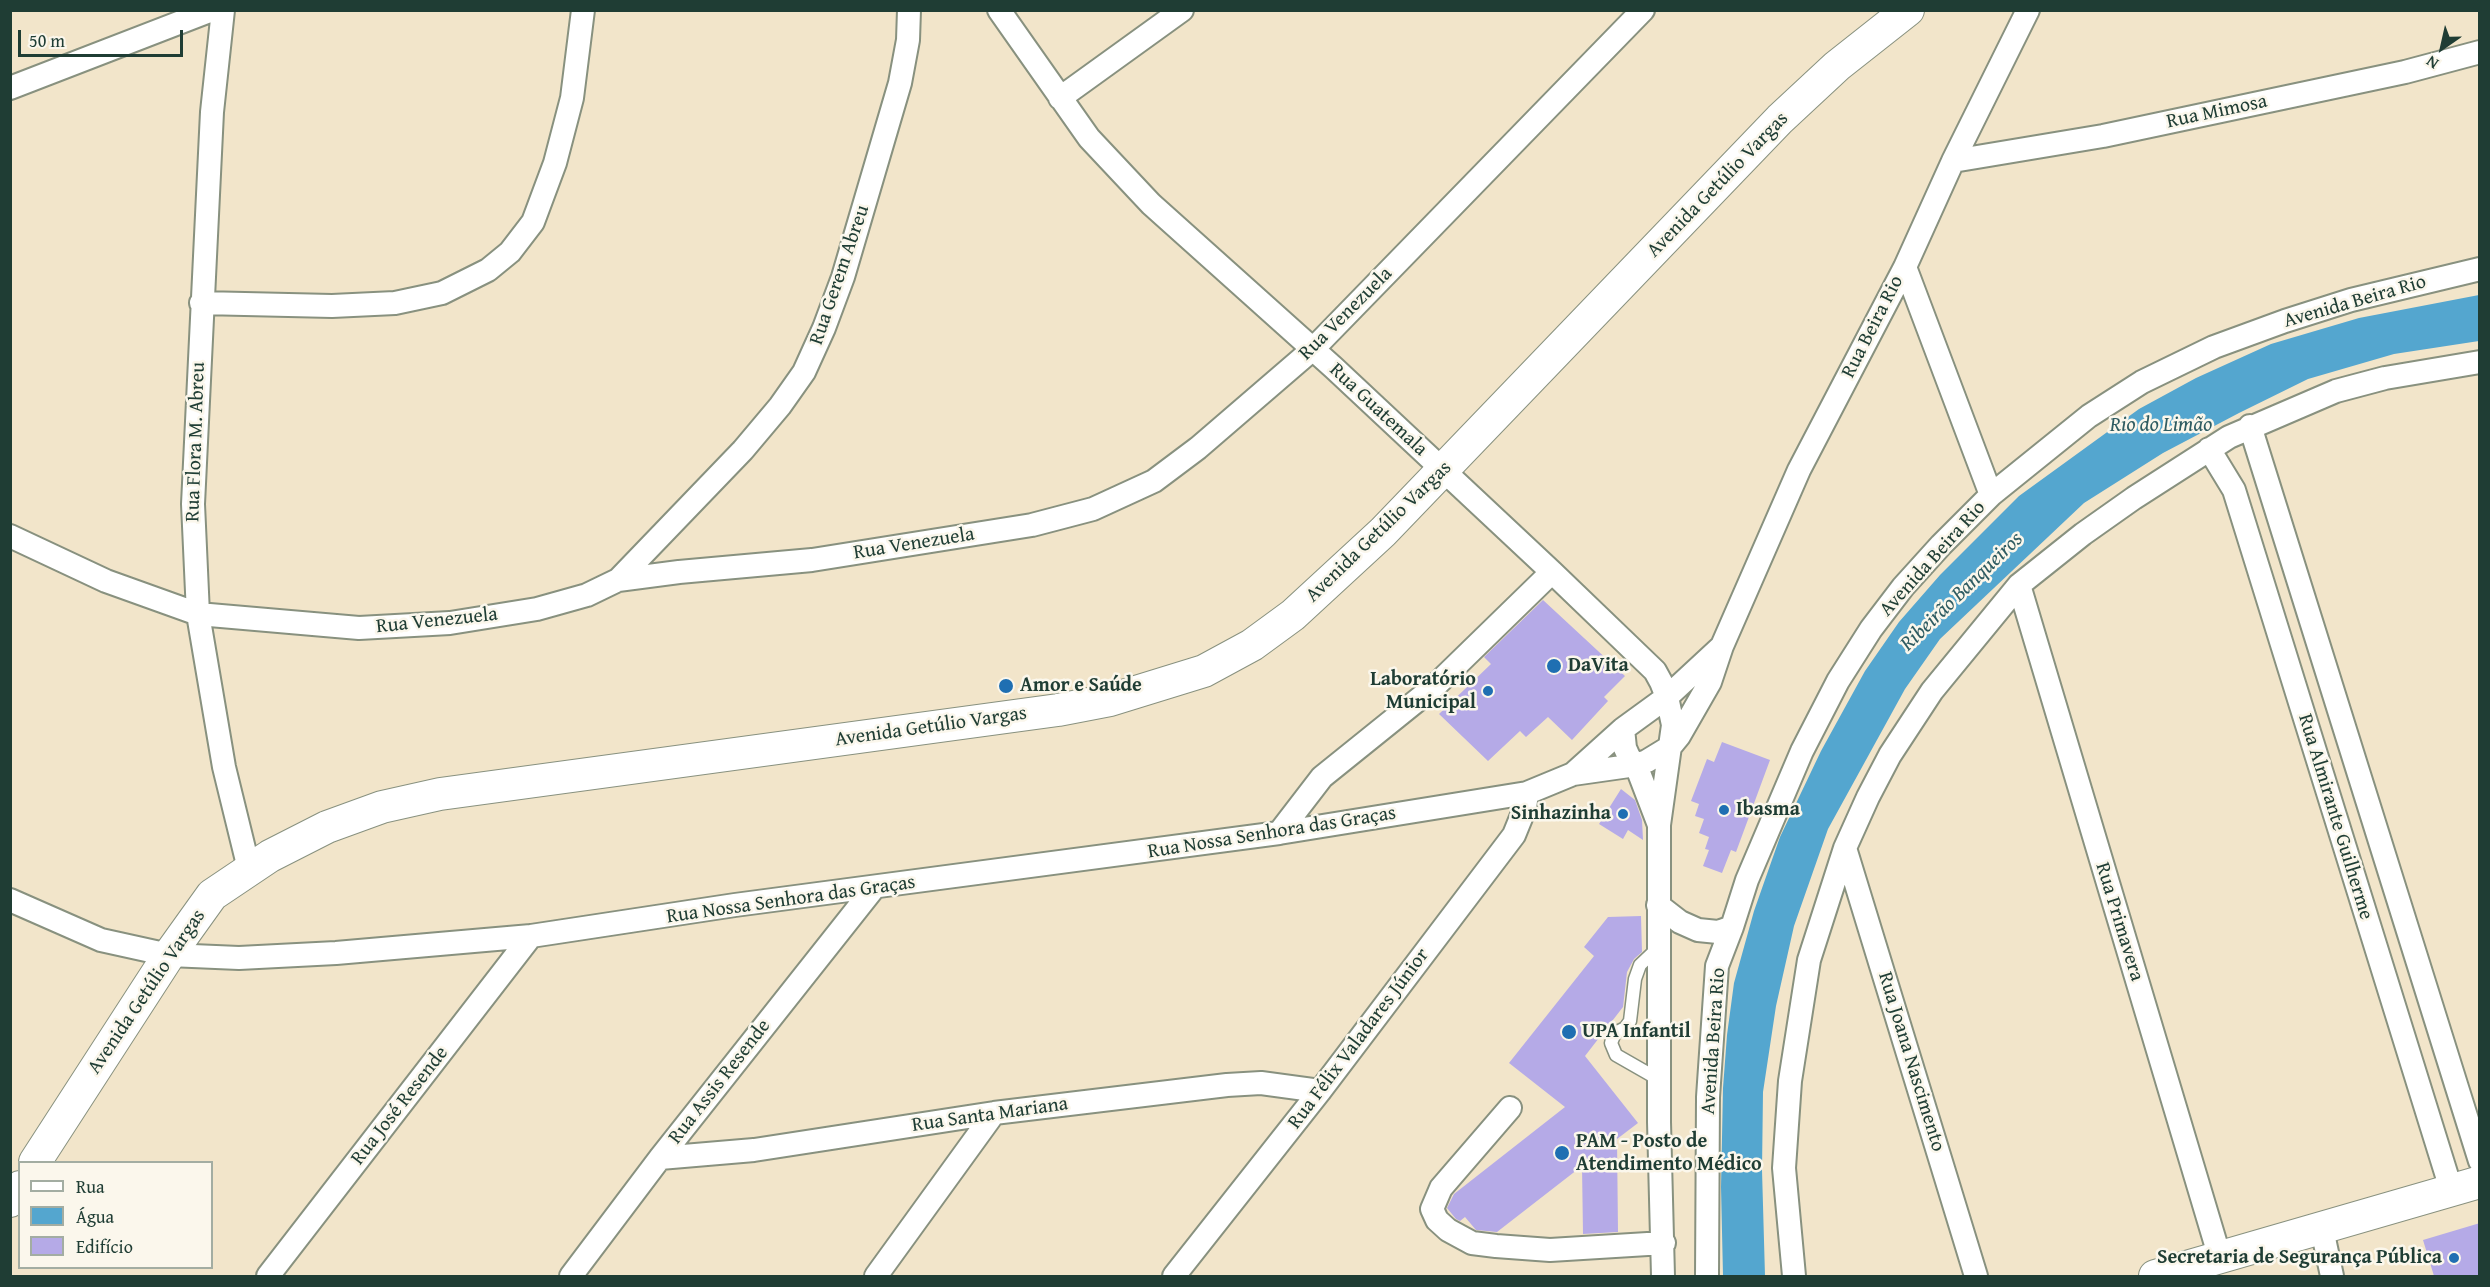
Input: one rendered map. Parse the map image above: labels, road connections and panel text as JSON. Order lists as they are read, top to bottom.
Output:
{
  "streets": {
    "main road": ["Avenida Getúlio Vargas"],
    "street": [
      "Rua Mimosa",
      "Rua Gerem Abreu",
      "Avenida Beira Rio",
      "Rua Venezuela",
      "Rua Beira Rio",
      "Rua Guatemala",
      "Rua Flora M. Abreu",
      "Rua Almirante Guilherme",
      "Rua Nossa Senhora das Graças",
      "Rua Primavera",
      "Rua Félix Valadares Júnior",
      "Rua Joana Nascimento",
      "Rua Assis Resende",
      "Rua José Resende",
      "Rua Santa Mariana"
    ]
  },
  "crossings": [
    ["Rua Mimosa", "Rua Beira Rio"],
    ["Avenida Getúlio Vargas", "Rua Guatemala"],
    ["Avenida Getúlio Vargas", "Rua Flora M. Abreu"],
    ["Avenida Getúlio Vargas", "Rua Nossa Senhora das Graças"],
    ["Rua Gerem Abreu", "Rua Venezuela"],
    ["Rua Venezuela", "Rua Guatemala"],
    ["Rua Venezuela", "Rua Flora M. Abreu"],
    ["Rua Beira Rio", "Rua Guatemala"],
    ["Rua Beira Rio", "Rua Nossa Senhora das Graças"],
    ["Rua Nossa Senhora das Graças", "Rua Félix Valadares Júnior"],
    ["Rua Nossa Senhora das Graças", "Rua Assis Resende"],
    ["Rua Nossa Senhora das Graças", "Rua José Resende"],
    ["Rua Félix Valadares Júnior", "Rua Santa Mariana"],
    ["Rua Assis Resende", "Rua Santa Mariana"]
  ],
  "water": ["Rio do Limão", "Ribeirão Banqueiros"],
  "places": [
    "DaVita",
    "Amor e Saúde",
    "Laboratório Municipal",
    "Ibasma",
    "Sinhazinha",
    "UPA Infantil",
    "PAM - Posto de Atendimento Médico",
    "Secretaria de Segurança Pública"
  ],
  "legend": ["Rua", "Água", "Edifício"],
  "scale_bar": "50 m",
  "north": "bottom left"
}
